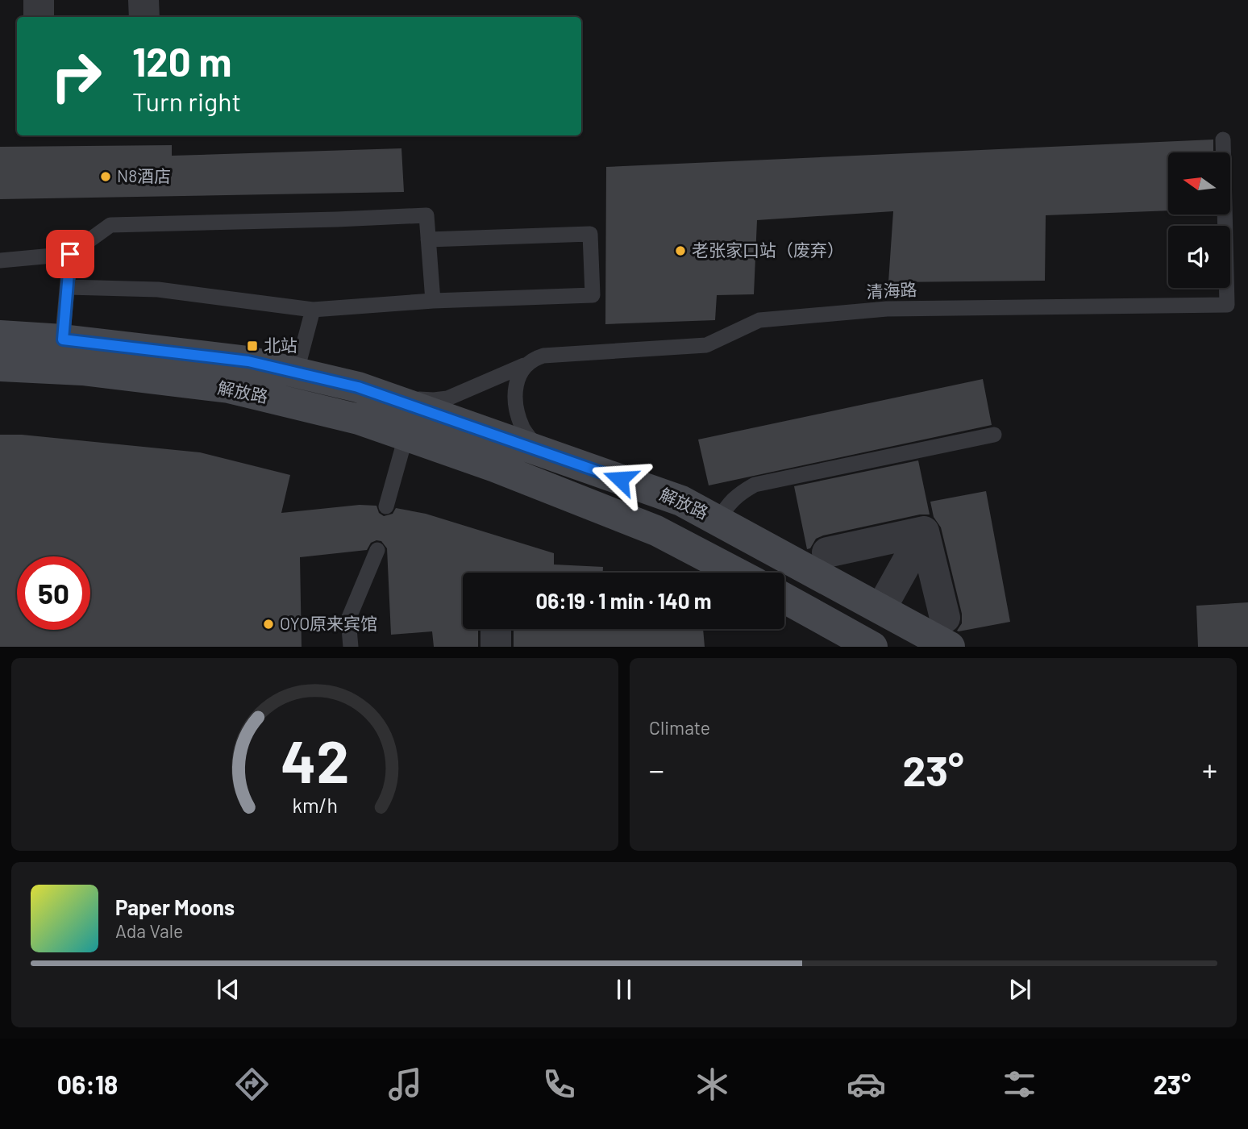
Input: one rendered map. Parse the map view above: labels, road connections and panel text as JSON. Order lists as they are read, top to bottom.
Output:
{
  "streets": {
    "main road": ["解放路"],
    "lane": ["清海路"]
  },
  "places": {
    "other": ["N8酒店", "老张家口站（废弃）", "OYO原来宾馆"],
    "transit": ["北站"]
  },
  "north": "left",
  "page": {
    "turn": ["120 m", "Turn right"],
    "limit": "50",
    "trip": "06:19 · 1 min · 140 m",
    "tile": "Climate",
    "heat": ["−", "23°", "+"],
    "song": ["Paper Moons", "Ada Vale"],
    "tabs": ["06:18", "23°"],
    "gauge": ["42", "km/h"]
  }
}
